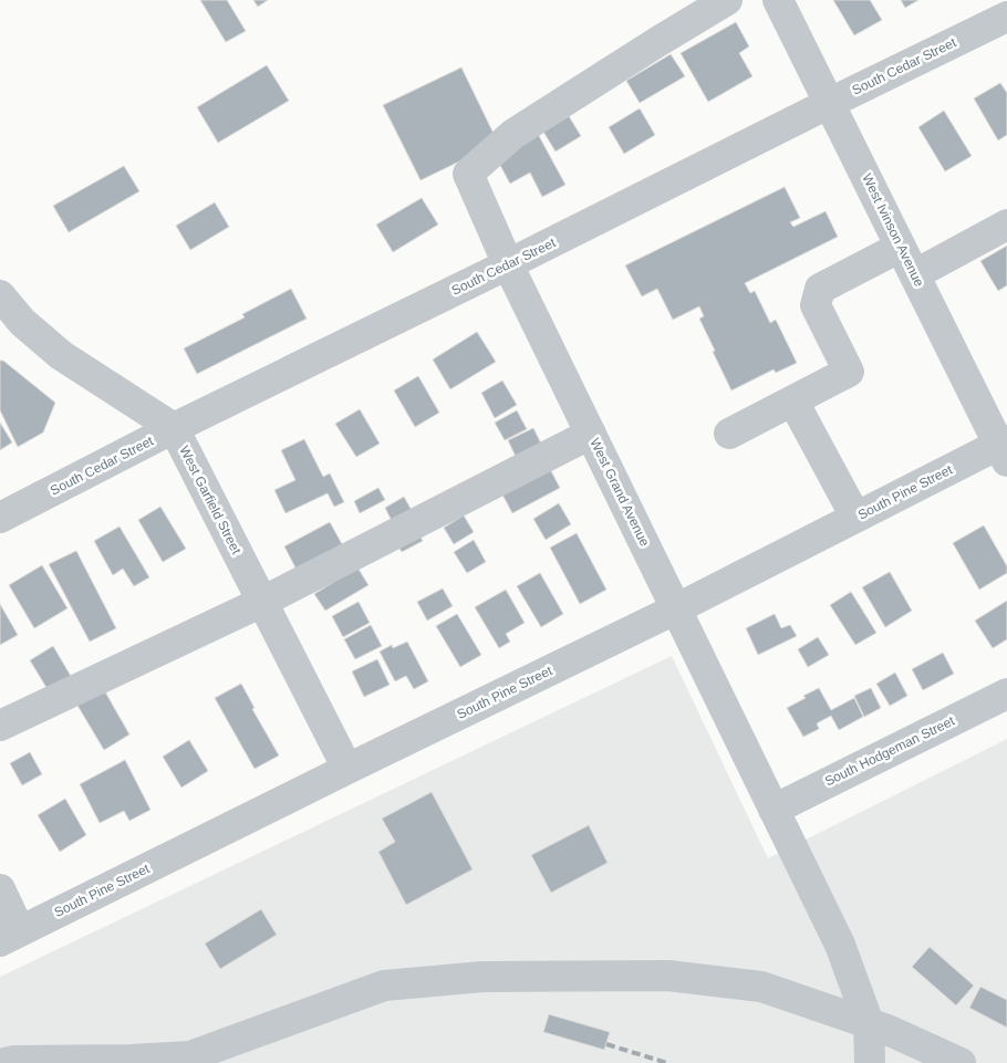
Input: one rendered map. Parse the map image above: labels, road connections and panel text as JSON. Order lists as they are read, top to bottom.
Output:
{
  "streets": {
    "street": [
      "South Cedar Street",
      "West Ivinson Avenue",
      "West Grand Avenue",
      "South Pine Street",
      "West Garfield Street",
      "South Hodgeman Street"
    ]
  },
  "crossings": [
    ["South Cedar Street", "West Ivinson Avenue"],
    ["South Cedar Street", "West Grand Avenue"],
    ["South Cedar Street", "West Garfield Street"],
    ["West Ivinson Avenue", "South Pine Street"],
    ["West Grand Avenue", "South Pine Street"],
    ["West Grand Avenue", "South Hodgeman Street"],
    ["South Pine Street", "West Garfield Street"]
  ]
}
